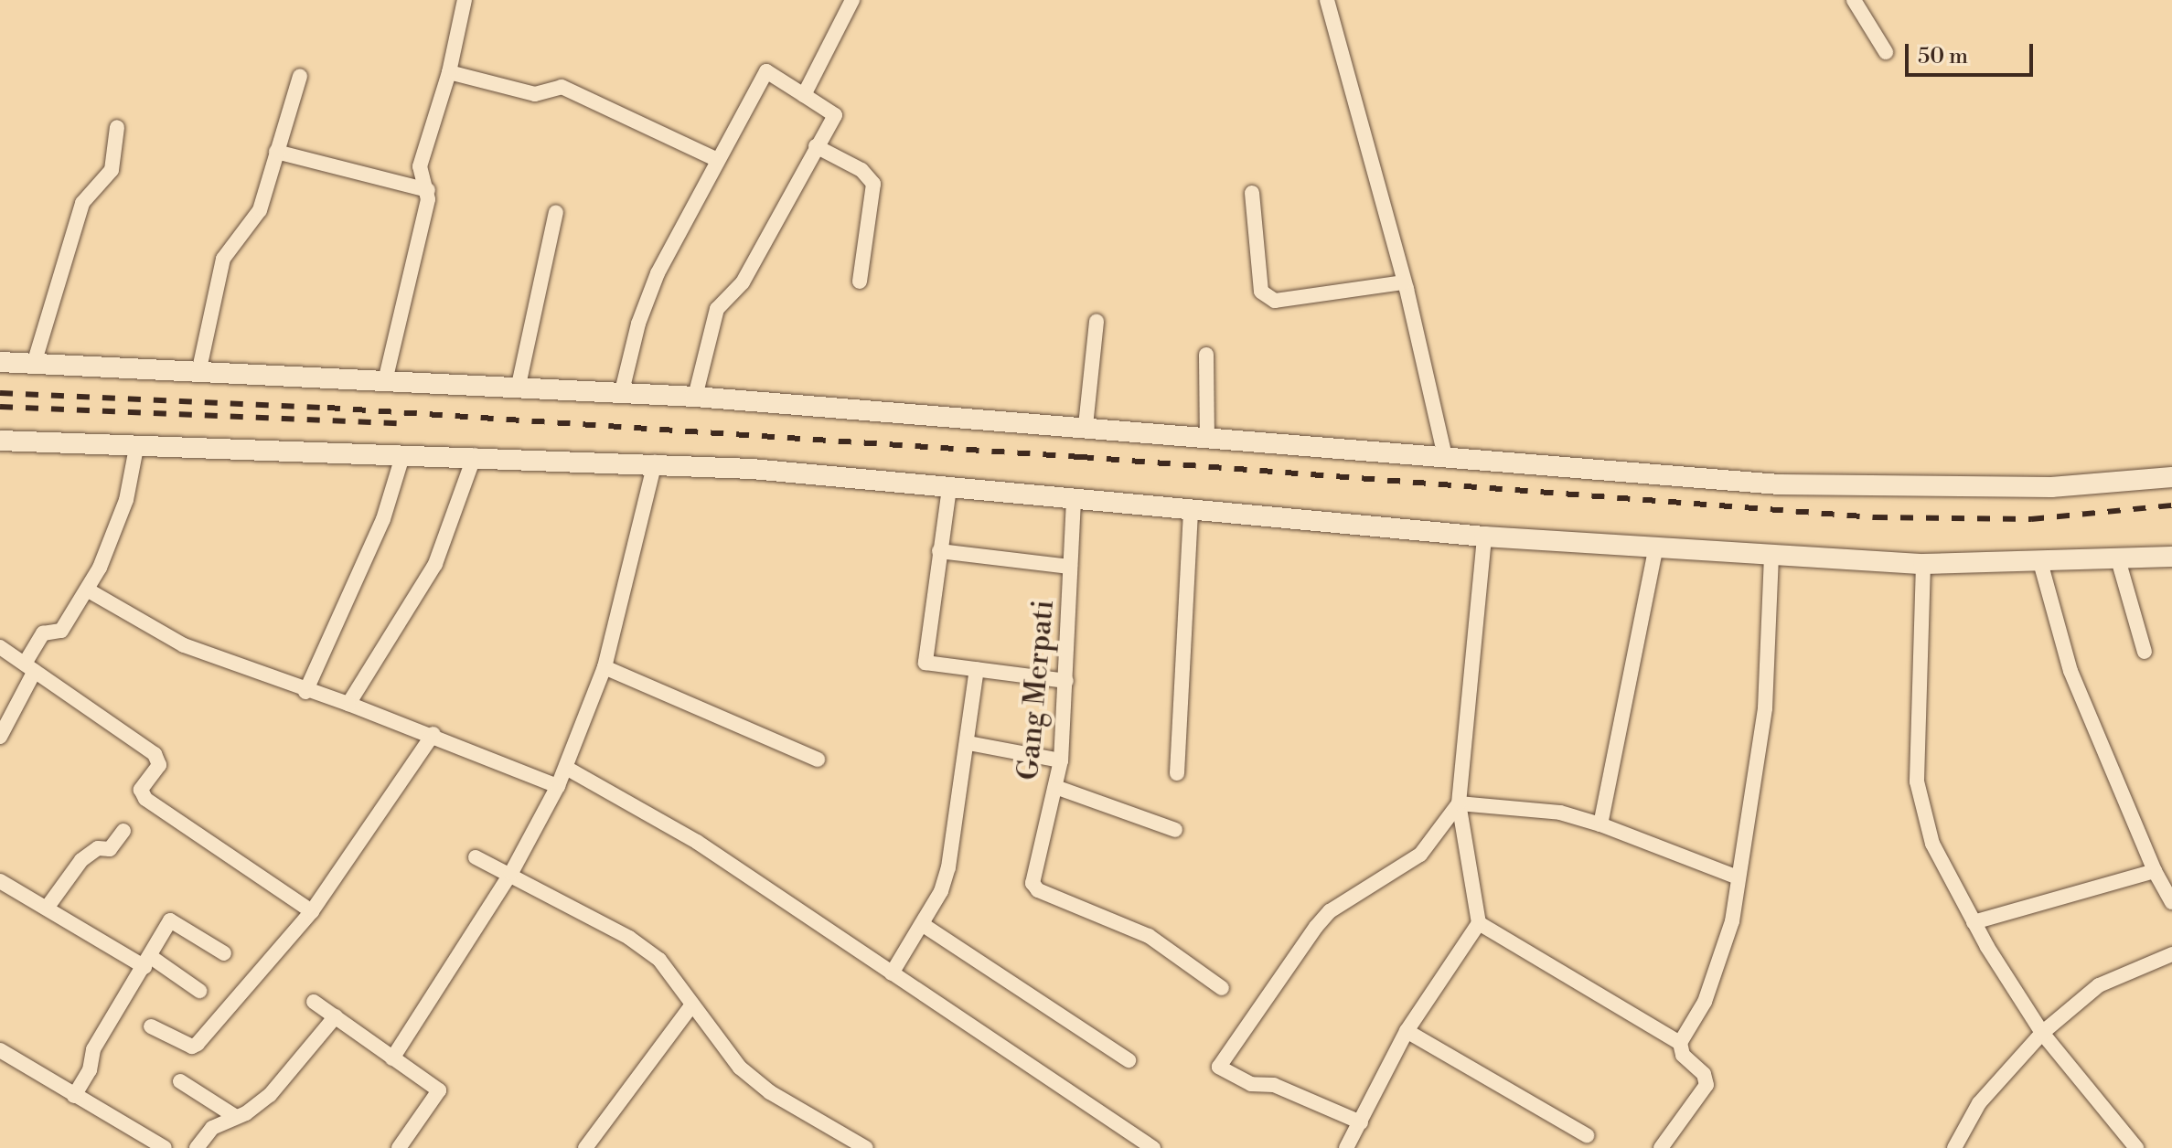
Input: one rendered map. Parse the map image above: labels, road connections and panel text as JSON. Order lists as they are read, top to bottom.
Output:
{
  "streets": {
    "street": ["Gang Merpati"]
  },
  "scale_bar": "50 m"
}
